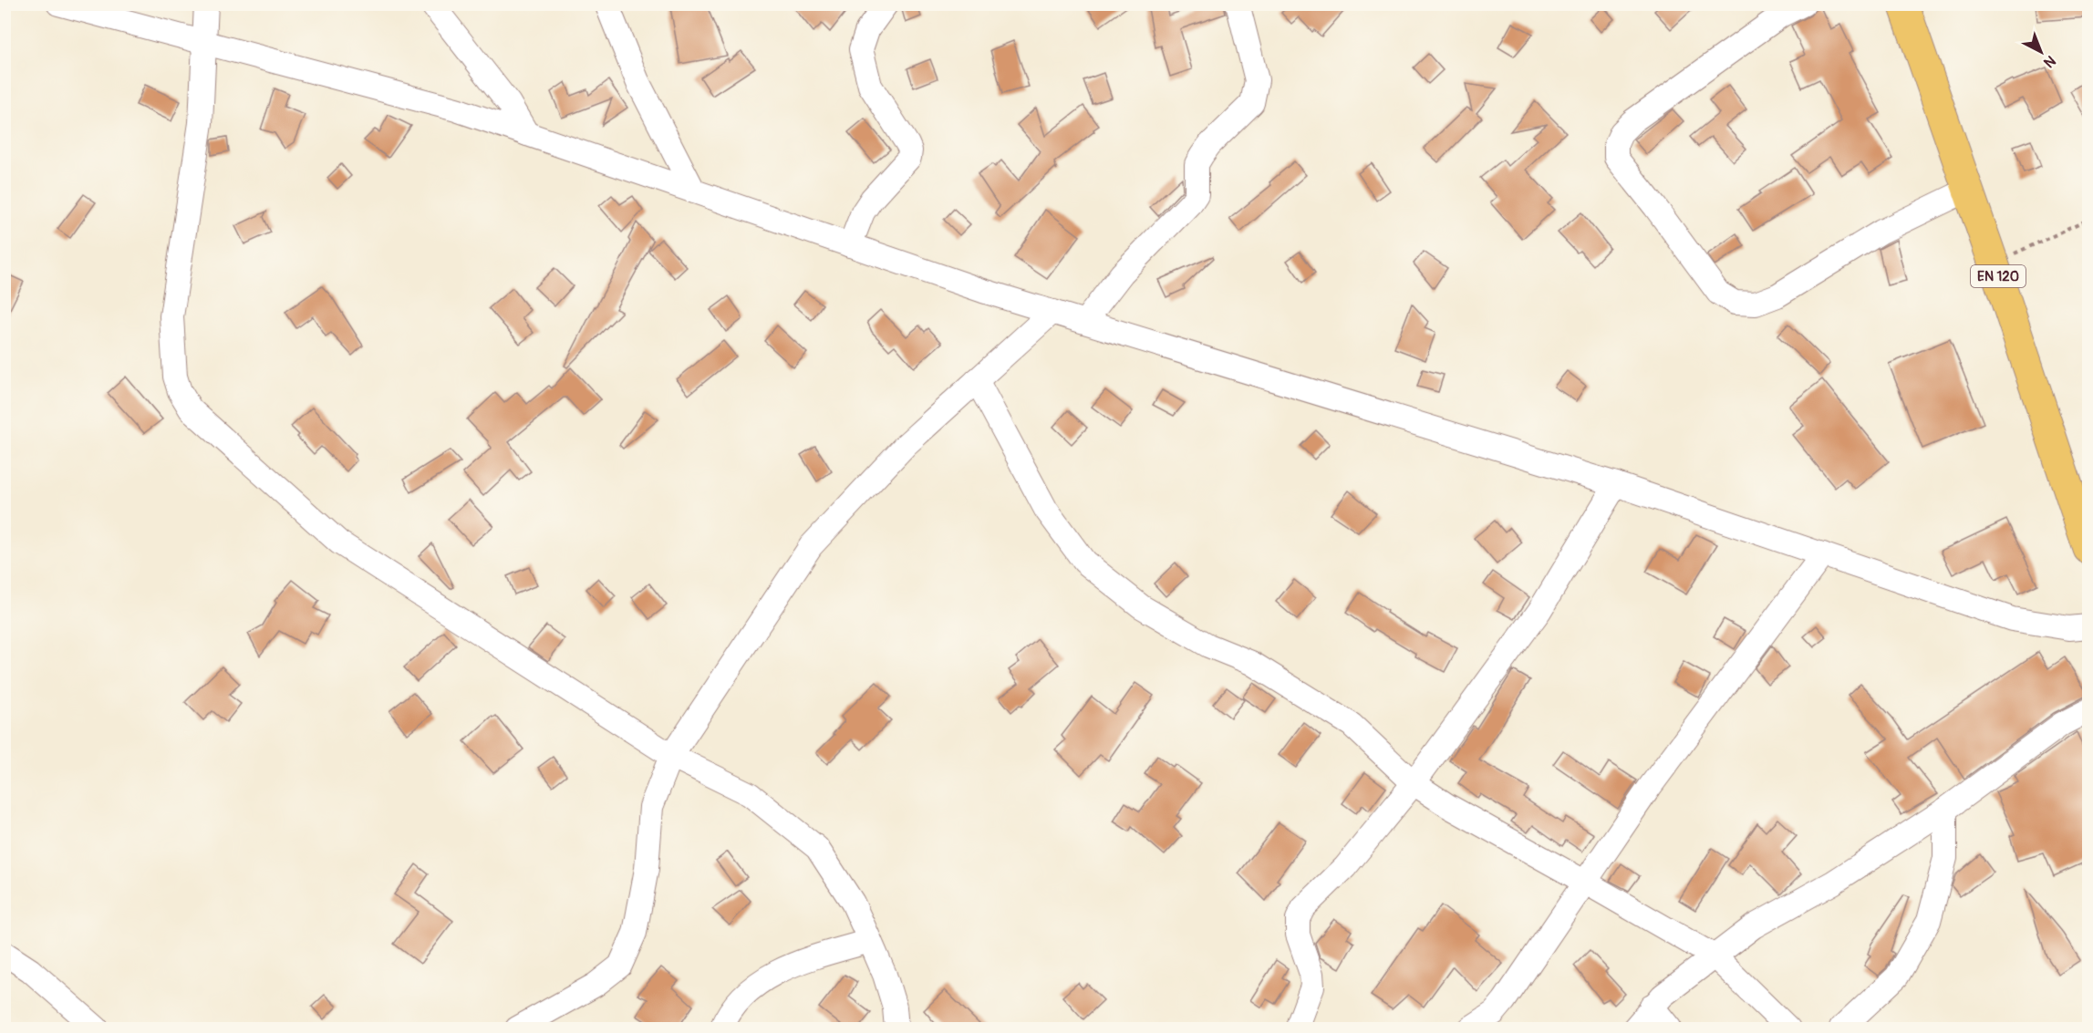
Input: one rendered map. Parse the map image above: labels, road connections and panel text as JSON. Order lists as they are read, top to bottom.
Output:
{
  "streets": {
    "main road": ["EN 120"]
  },
  "north": "bottom right"
}
